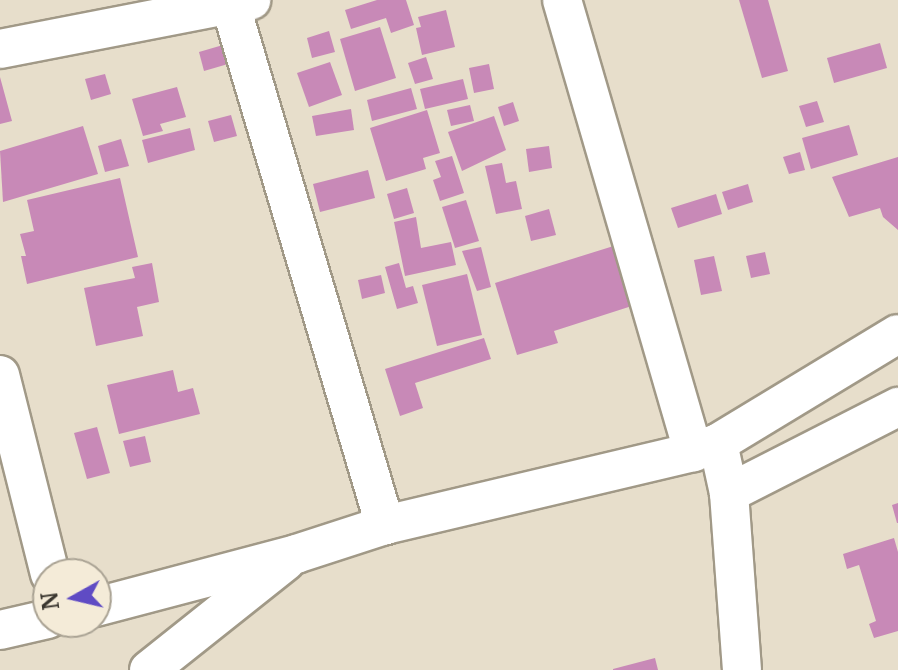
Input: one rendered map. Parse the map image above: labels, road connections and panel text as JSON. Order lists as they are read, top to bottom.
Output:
{
  "north": "left"
}
